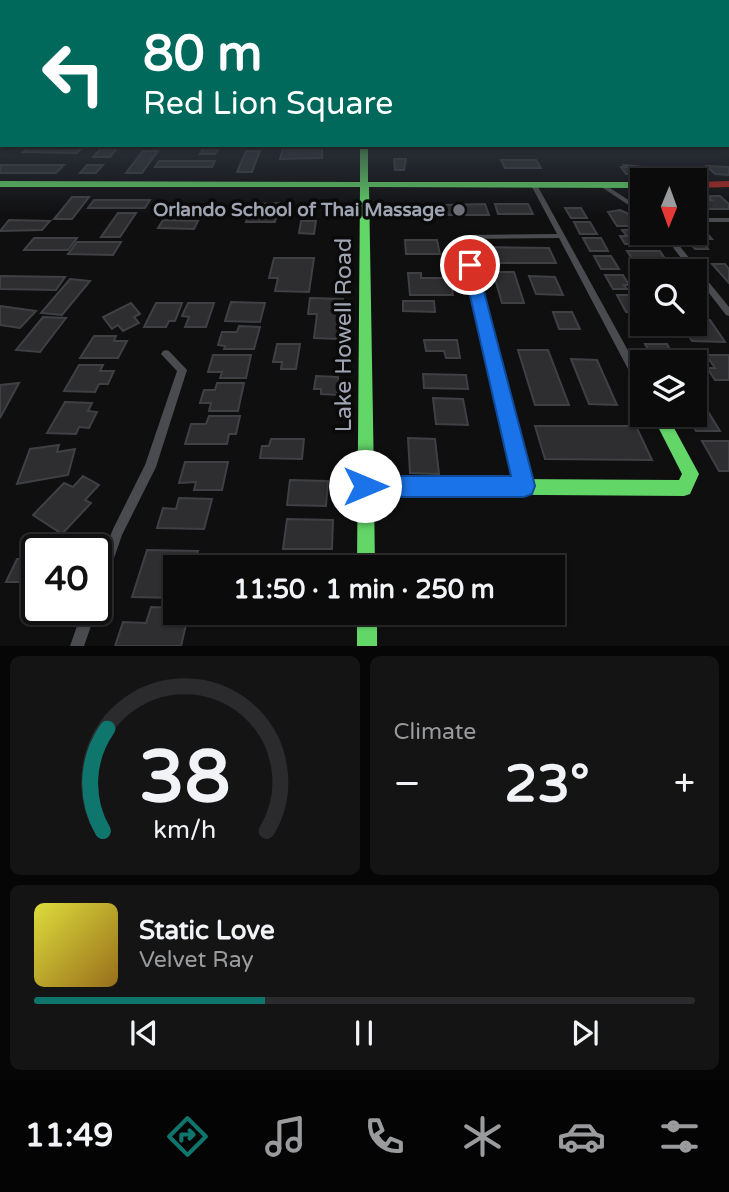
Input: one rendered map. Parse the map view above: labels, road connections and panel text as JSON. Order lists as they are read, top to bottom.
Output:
{
  "streets": {
    "main road": ["Lake Howell Road"]
  },
  "places": ["Orlando School of Thai Massage"],
  "north": "bottom",
  "page": {
    "turn": ["80 m", "Red Lion Square"],
    "limit": "40",
    "trip": "11:50 · 1 min · 250 m",
    "tile": "Climate",
    "heat": ["−", "23°", "+"],
    "song": ["Static Love", "Velvet Ray"],
    "tabs": "11:49",
    "gauge": ["38", "km/h"]
  }
}
